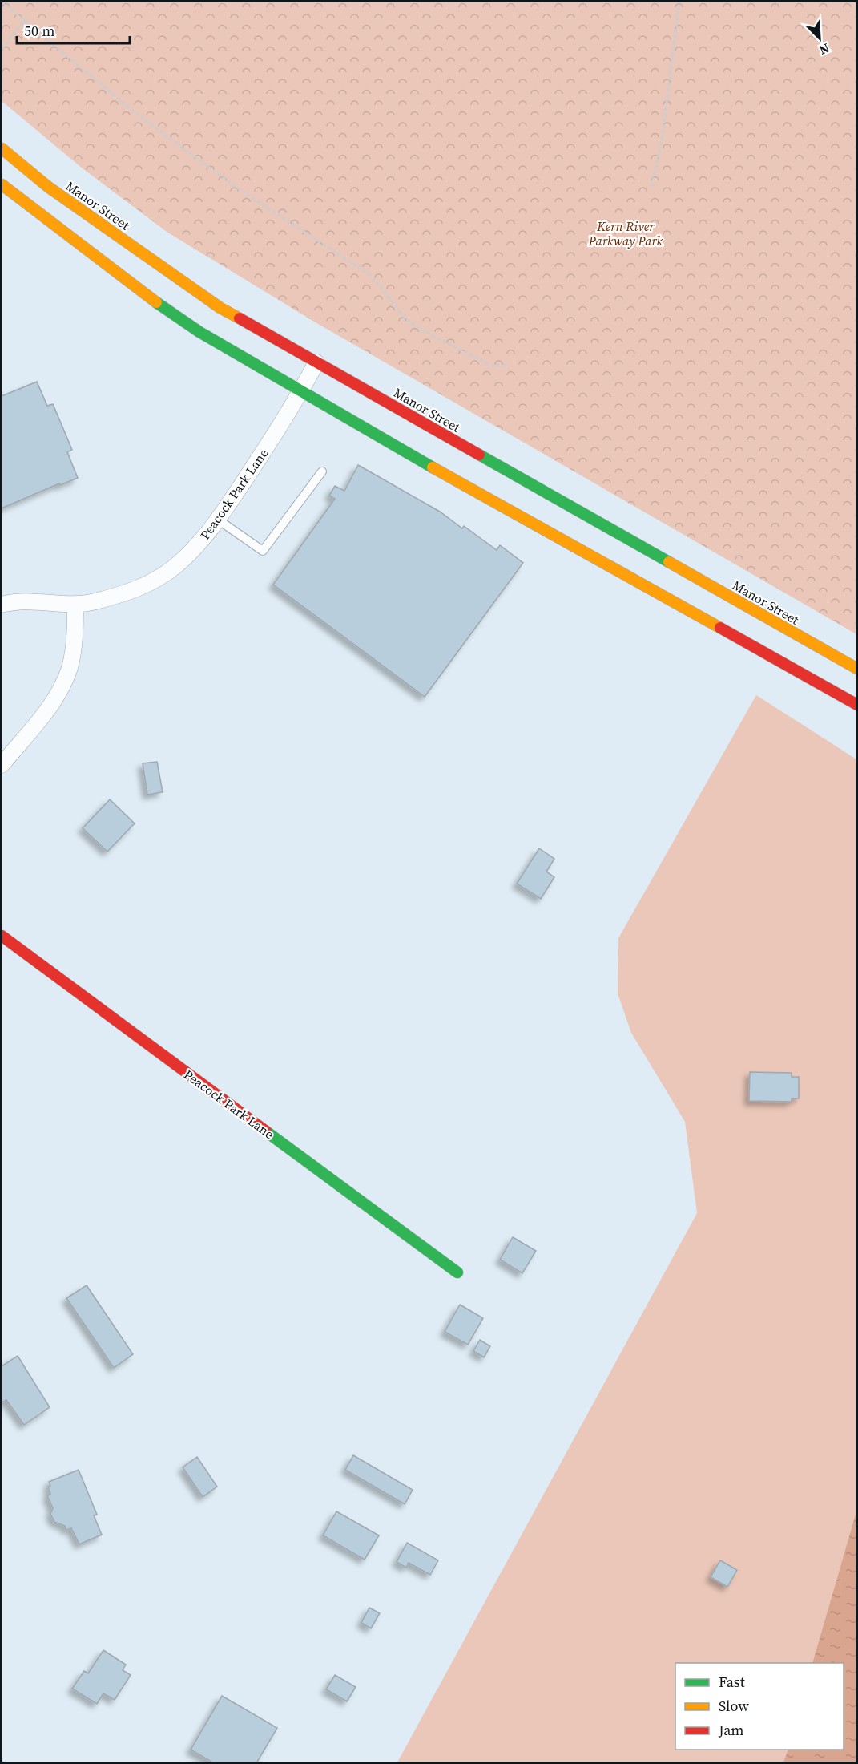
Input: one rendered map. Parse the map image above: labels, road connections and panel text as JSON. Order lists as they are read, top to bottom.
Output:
{
  "streets": {
    "main road": ["Manor Street", "Peacock Park Lane"]
  },
  "crossings": [
    ["Manor Street", "Peacock Park Lane"]
  ],
  "parks": ["Kern River Parkway Park"],
  "legend": ["Fast", "Slow", "Jam"],
  "scale_bar": "50 m",
  "north": "bottom right"
}
